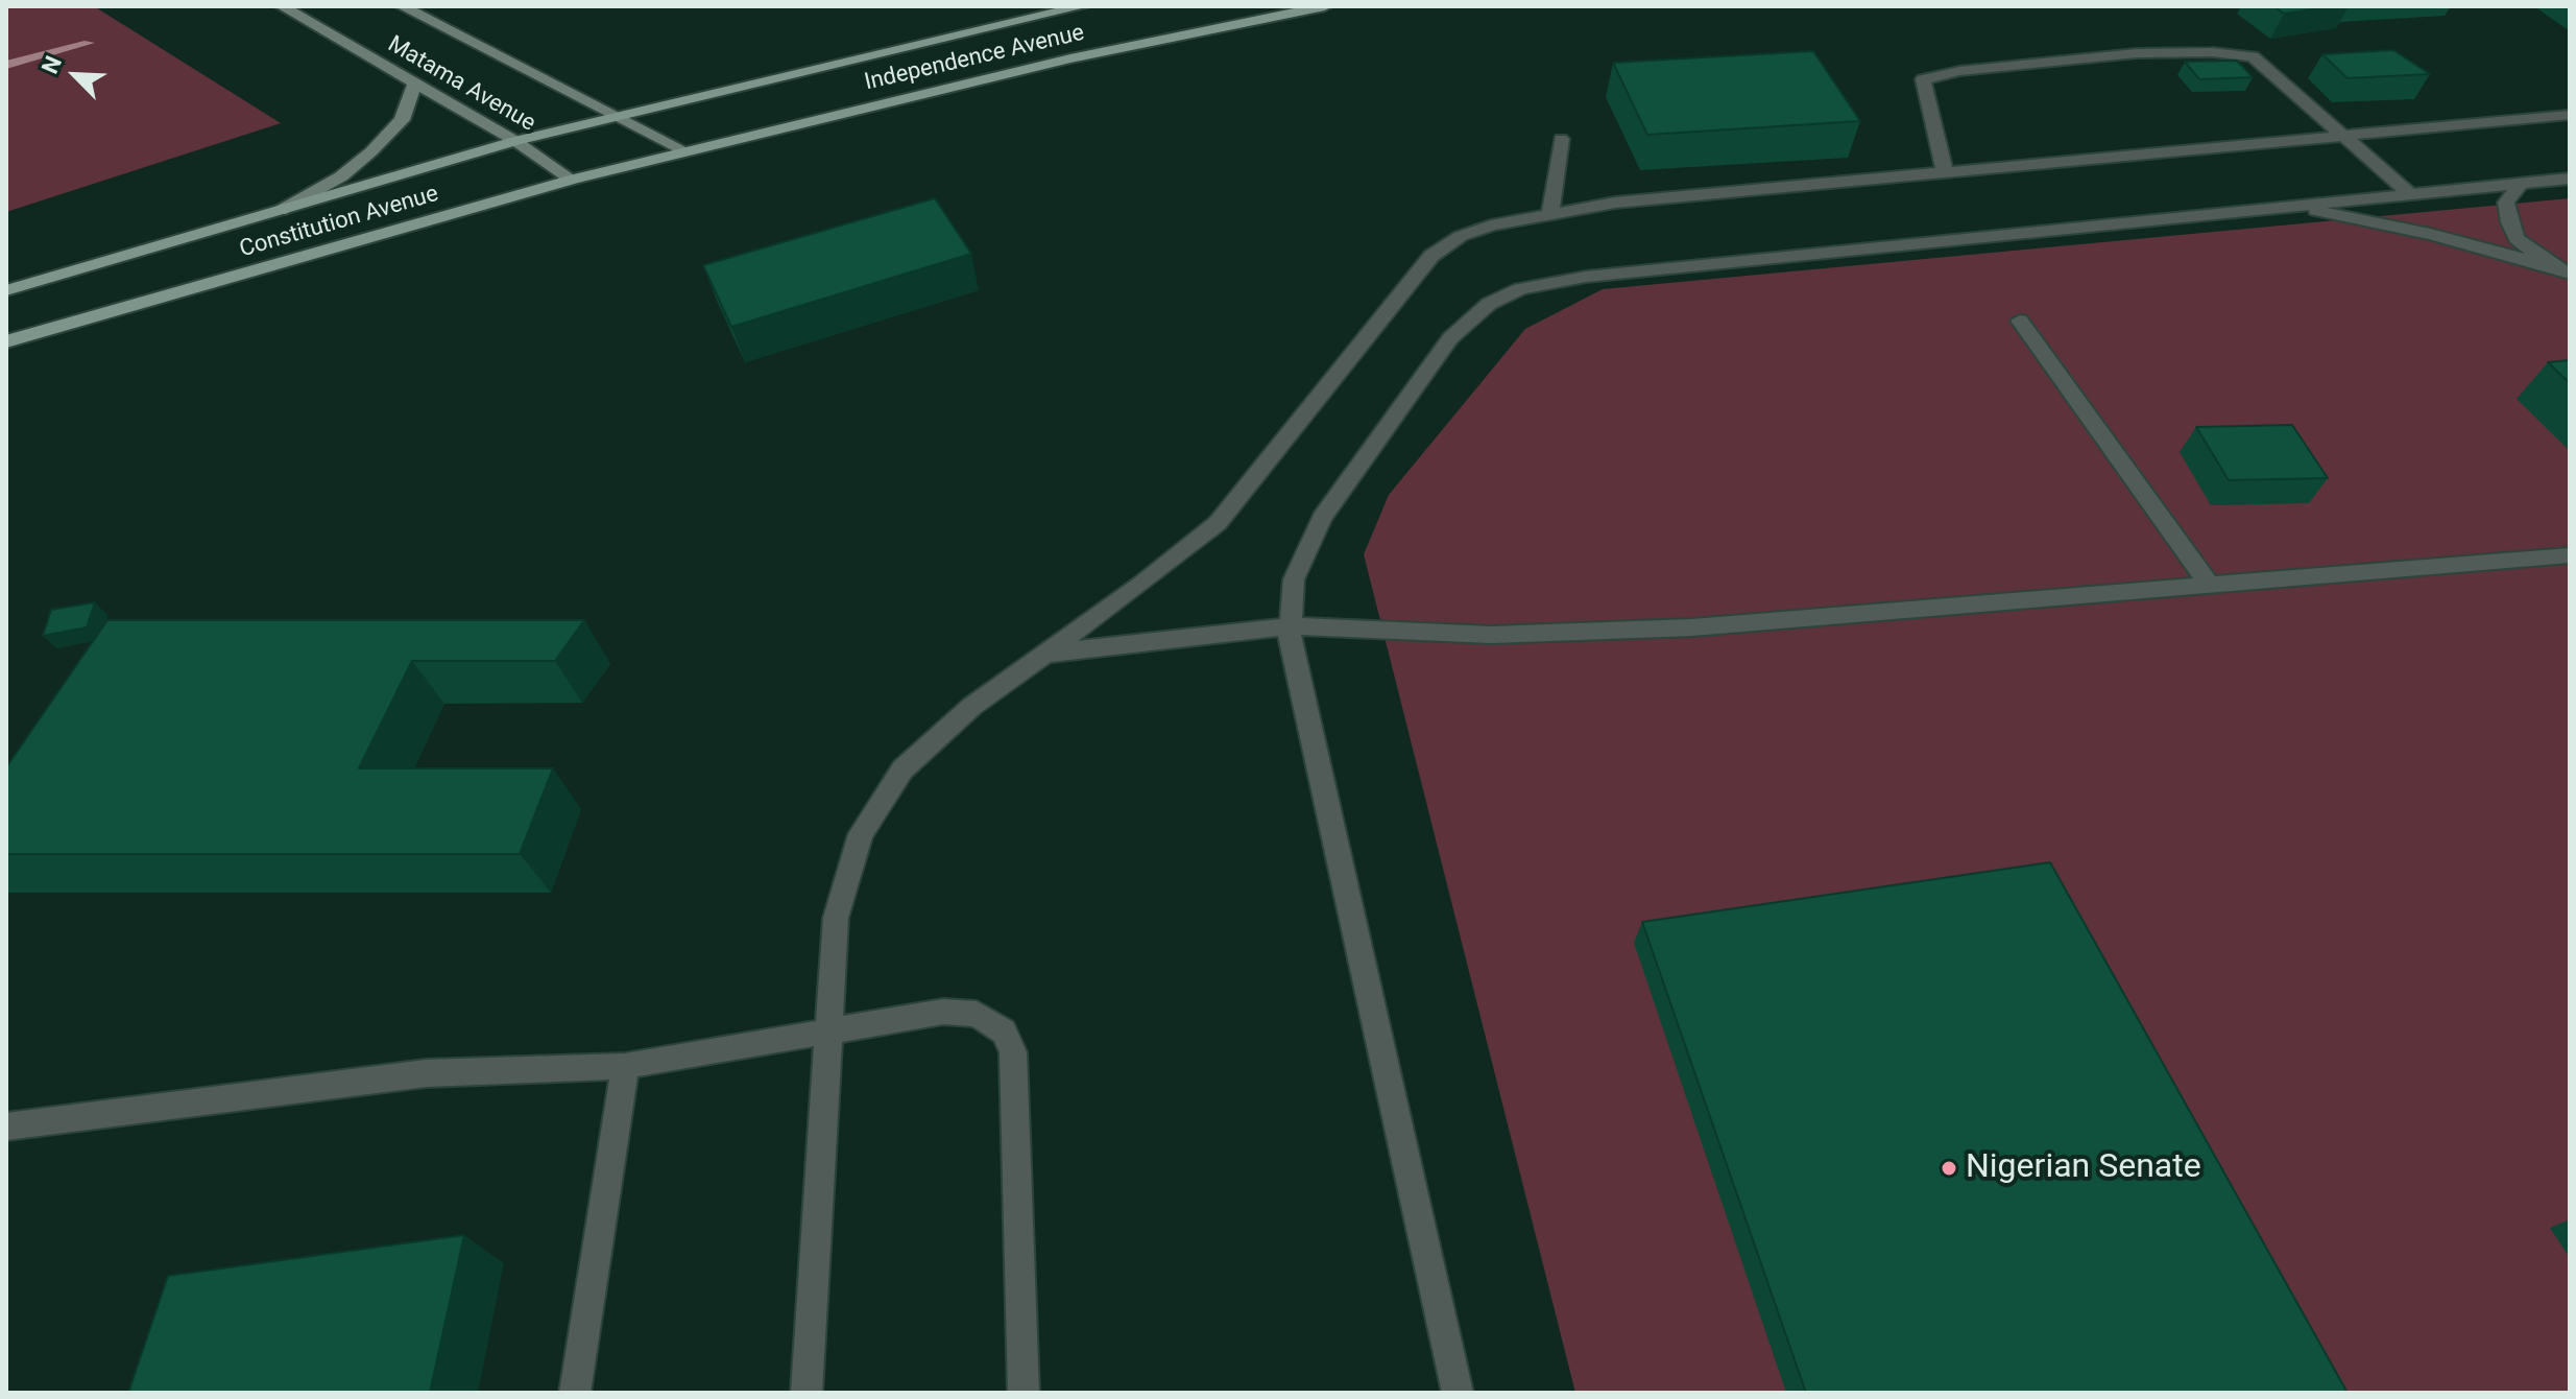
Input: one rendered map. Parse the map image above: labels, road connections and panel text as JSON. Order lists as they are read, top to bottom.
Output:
{
  "streets": {
    "main road": ["Independence Avenue", "Matama Avenue", "Constitution Avenue"]
  },
  "crossings": [
    ["Independence Avenue", "Matama Avenue"],
    ["Independence Avenue", "Constitution Avenue"],
    ["Matama Avenue", "Constitution Avenue"]
  ],
  "places": ["Nigerian Senate"],
  "north": "top left"
}
